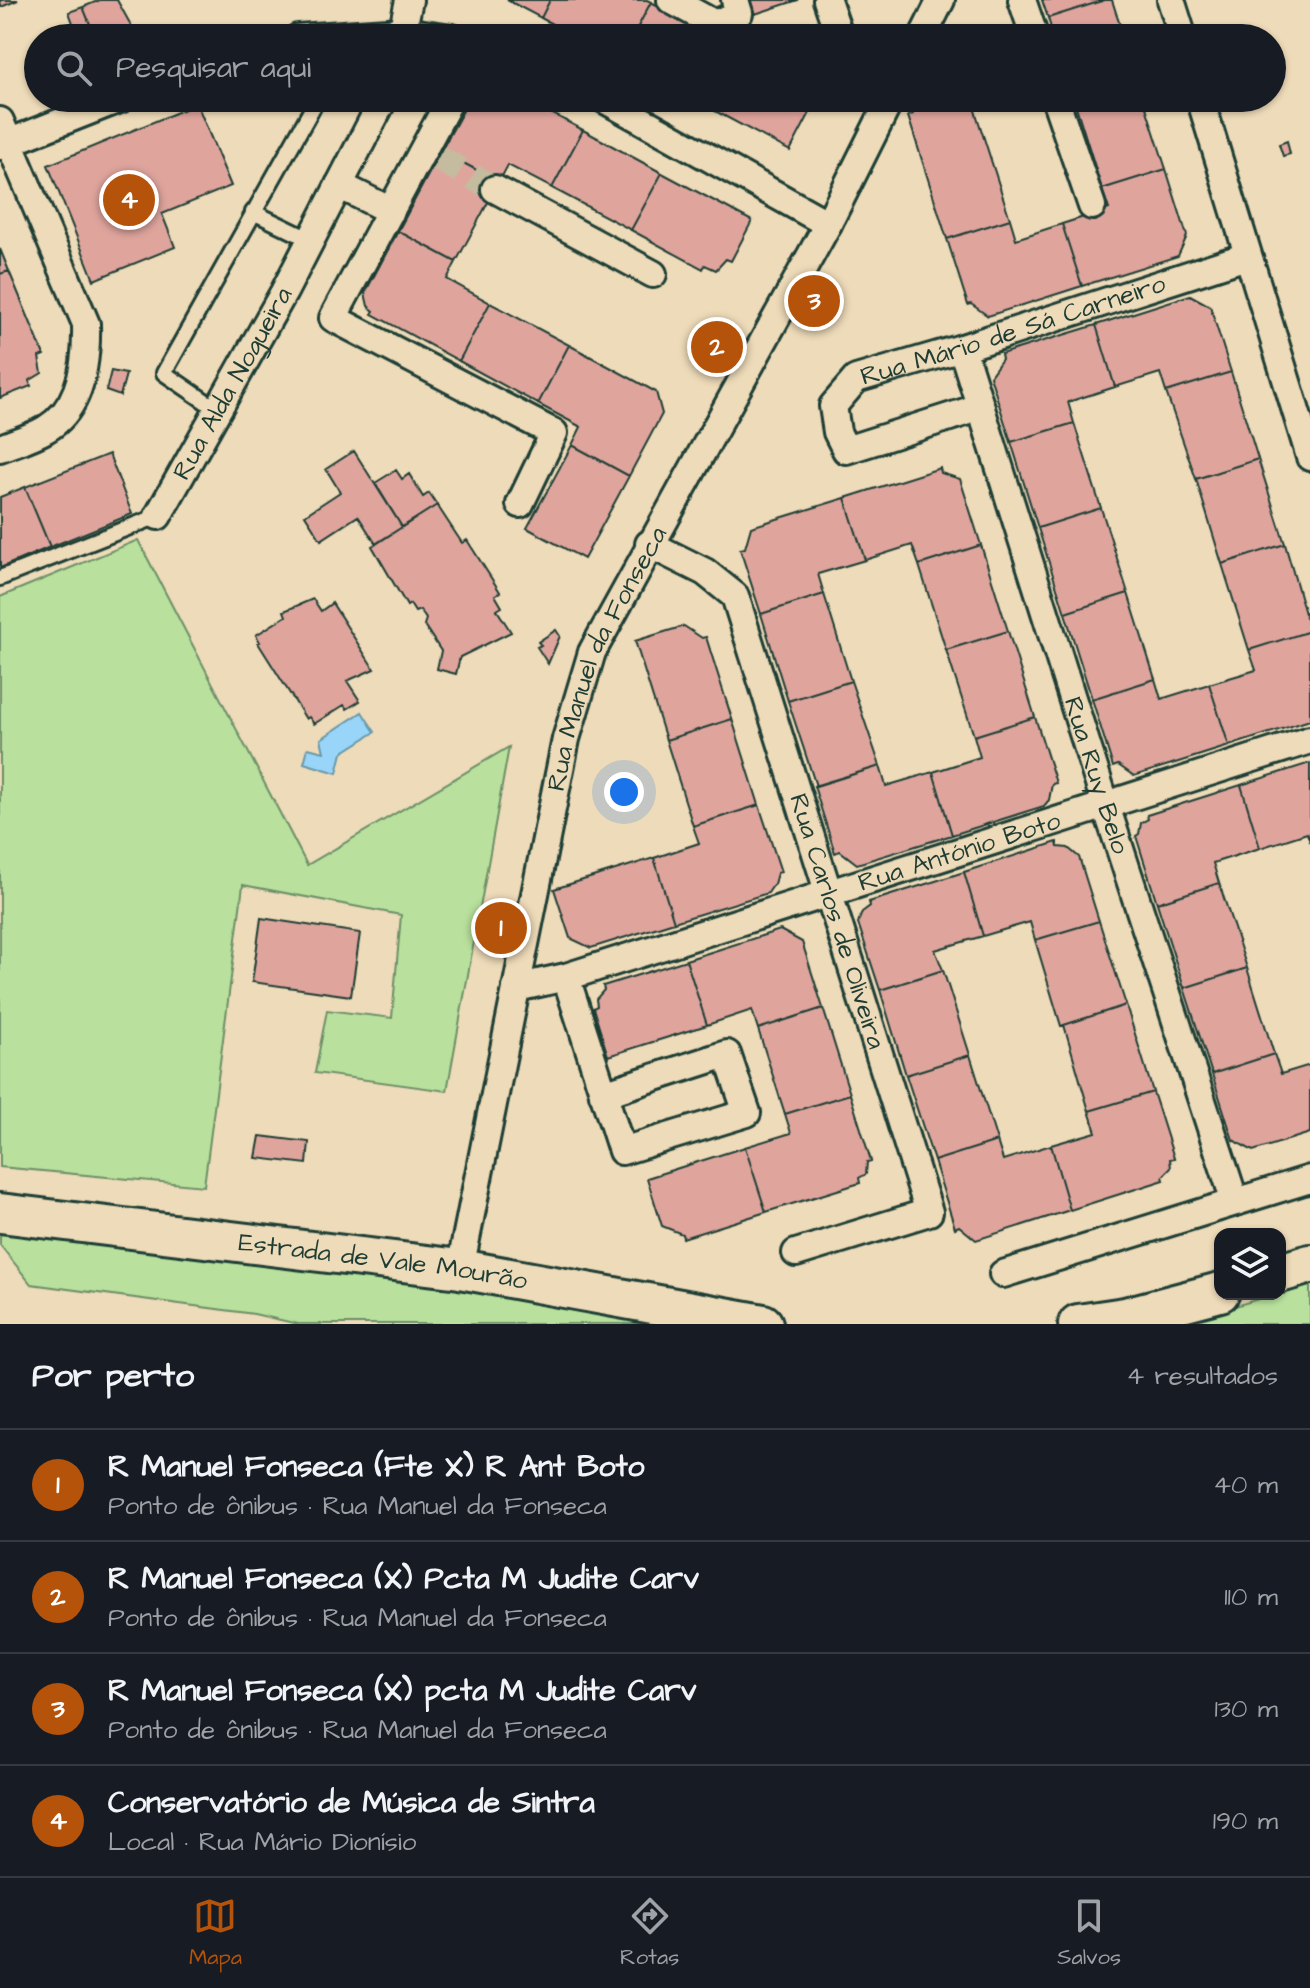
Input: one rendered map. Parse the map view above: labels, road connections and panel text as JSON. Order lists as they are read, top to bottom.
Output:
{
  "streets": {
    "street": [
      "Rua Mário de Sá Carneiro",
      "Rua Alda Nogueira",
      "Rua Manuel da Fonseca",
      "Rua Ruy Belo",
      "Rua António Boto",
      "Rua Carlos de Oliveira",
      "Estrada de Vale Mourão"
    ]
  },
  "crossings": [
    ["Rua Mário de Sá Carneiro", "Rua Ruy Belo"],
    ["Rua Manuel da Fonseca", "Rua António Boto"],
    ["Rua Manuel da Fonseca", "Rua Carlos de Oliveira"],
    ["Rua Manuel da Fonseca", "Estrada de Vale Mourão"],
    ["Rua Ruy Belo", "Rua António Boto"],
    ["Rua António Boto", "Rua Carlos de Oliveira"]
  ],
  "page": {
    "search": "Pesquisar aqui",
    "pins": [
      "4",
      "3",
      "2",
      "1"
    ],
    "heading": ["Por perto", "4 resultados"],
    "list": [
      {
        "mark": "1",
        "name": "R Manuel Fonseca (Fte X) R Ant Boto",
        "note": "Ponto de ônibus · Rua Manuel da Fonseca",
        "value": "40 m"
      },
      {
        "mark": "2",
        "name": "R Manuel Fonseca (X) Pcta M Judite Carv",
        "note": "Ponto de ônibus · Rua Manuel da Fonseca",
        "value": "110 m"
      },
      {
        "mark": "3",
        "name": "R Manuel Fonseca (X) pcta M Judite Carv",
        "note": "Ponto de ônibus · Rua Manuel da Fonseca",
        "value": "130 m"
      },
      {
        "mark": "4",
        "name": "Conservatório de Música de Sintra",
        "note": "Local · Rua Mário Dionísio",
        "value": "190 m"
      }
    ],
    "nav": ["Mapa", "Rotas", "Salvos"]
  }
}
